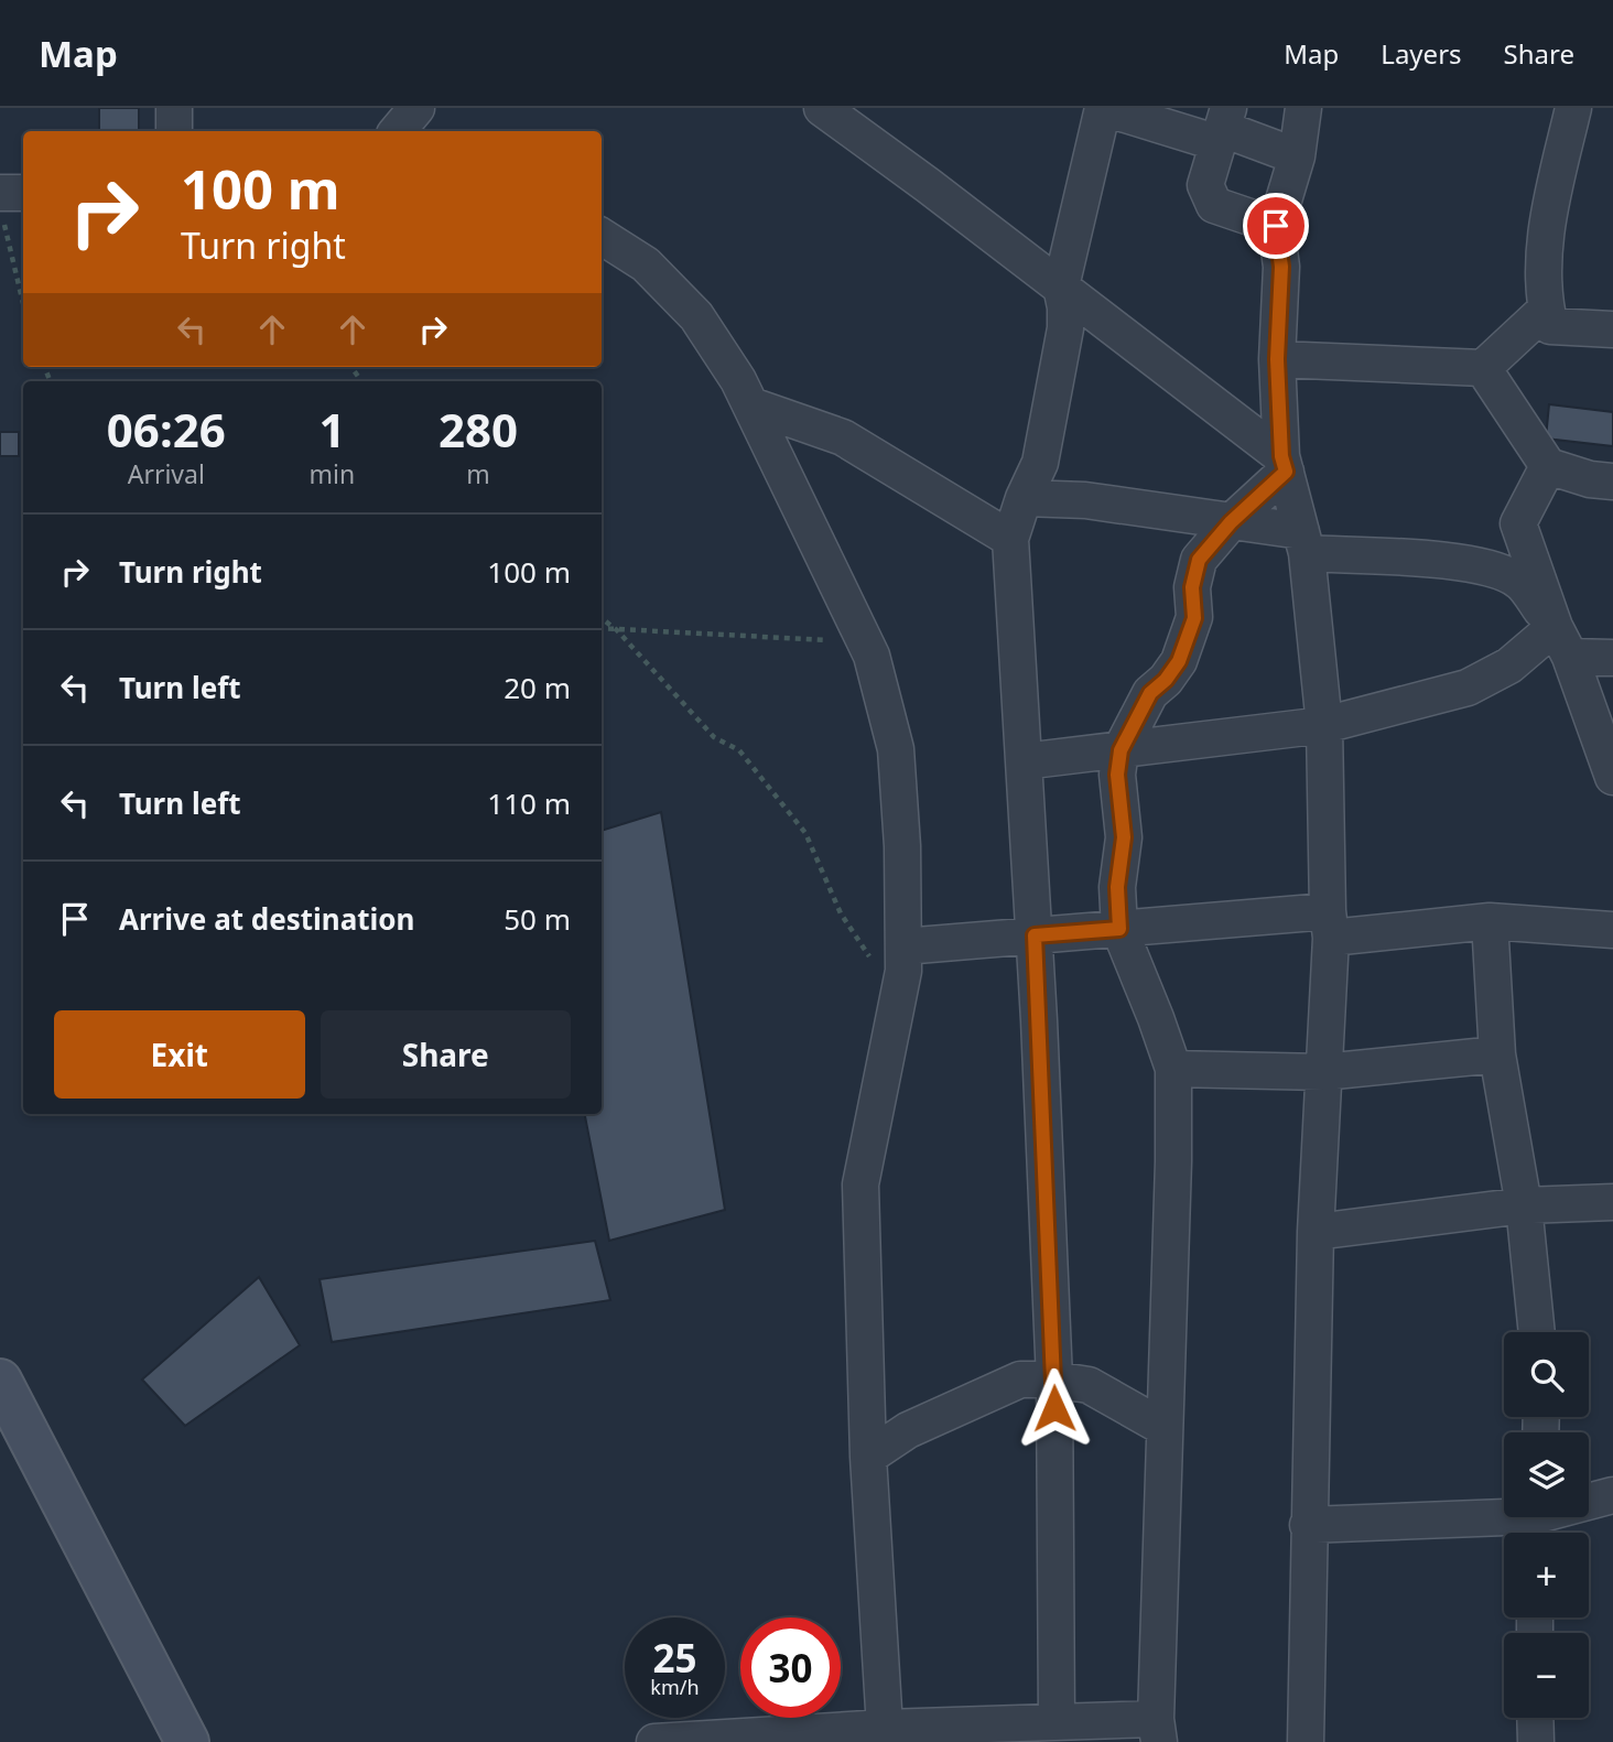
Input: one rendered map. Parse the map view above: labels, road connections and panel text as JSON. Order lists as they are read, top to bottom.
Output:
{
  "page": {
    "header": "Map",
    "nav": ["Map", "Layers", "Share"],
    "turn": ["100 m", "Turn right"],
    "eta": [
      "06:26",
      "Arrival",
      "1",
      "min",
      "280",
      "m"
    ],
    "list": [
      {
        "name": "Turn right",
        "value": "100 m"
      },
      {
        "name": "Turn left",
        "value": "20 m"
      },
      {
        "name": "Turn left",
        "value": "110 m"
      },
      {
        "name": "Arrive at destination",
        "value": "50 m"
      }
    ],
    "buttons": ["Exit", "Share"],
    "map_buttons": ["+", "−"],
    "speed": "25 km/h",
    "limit": "30"
  }
}
